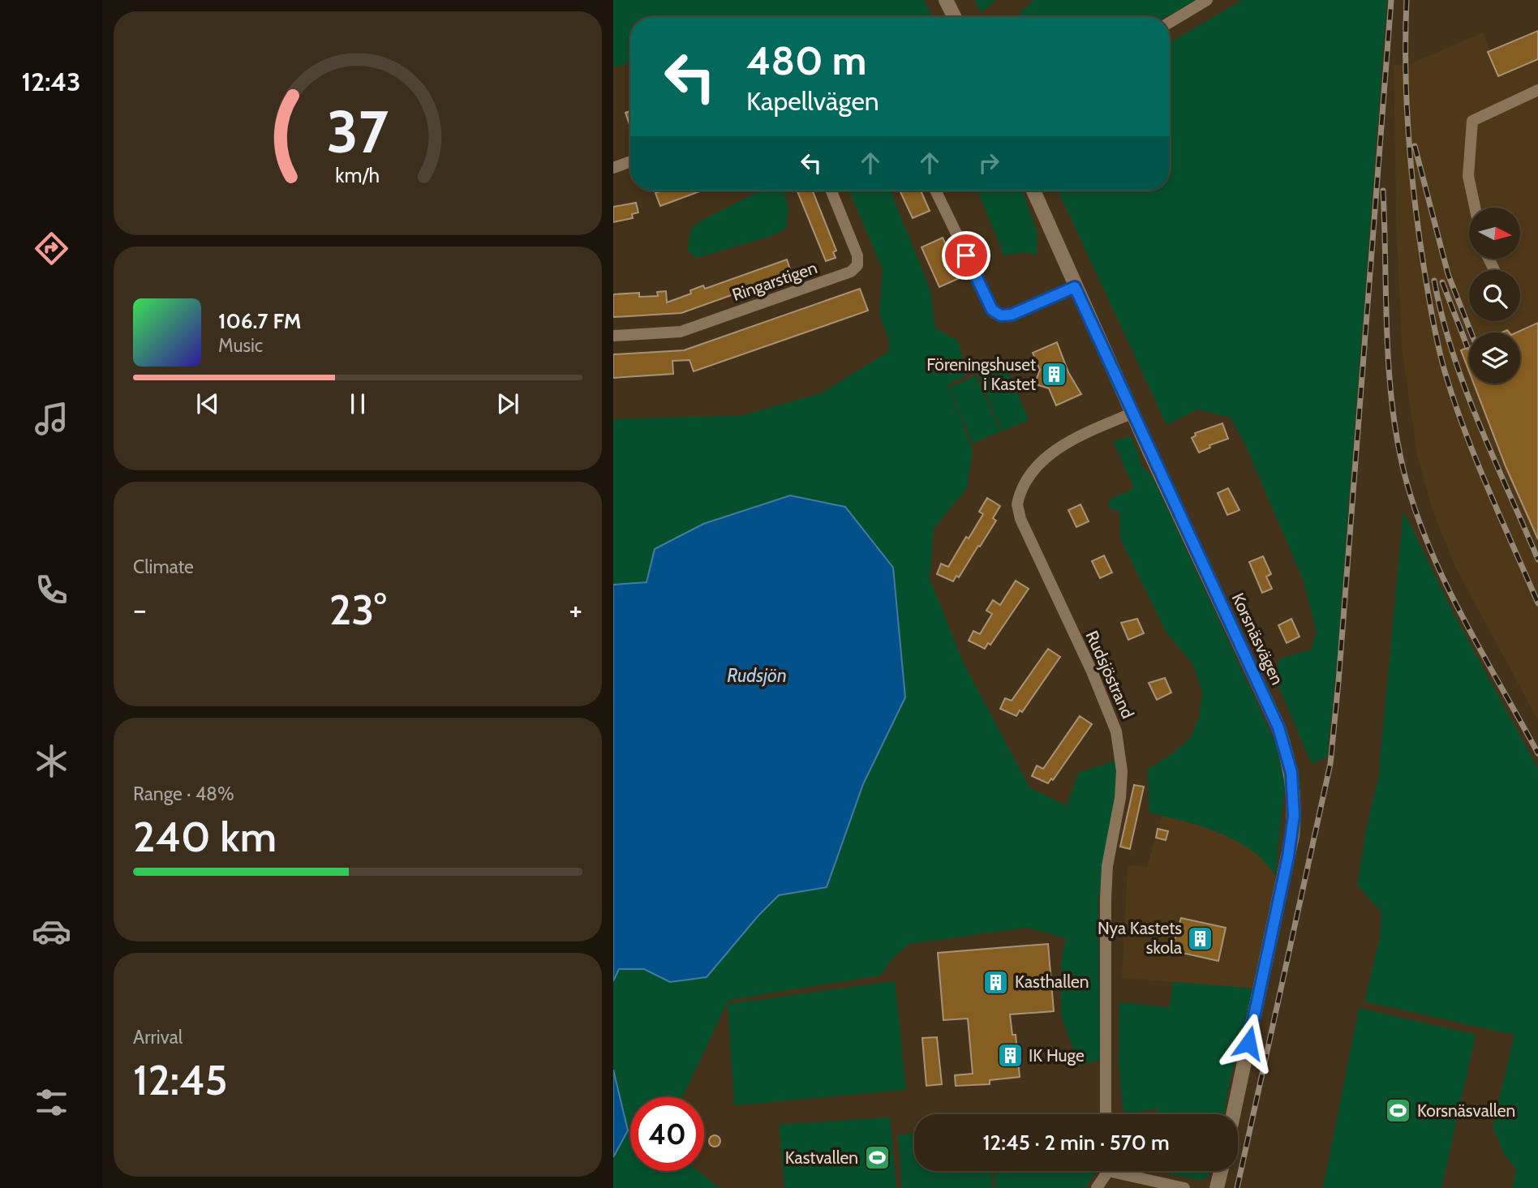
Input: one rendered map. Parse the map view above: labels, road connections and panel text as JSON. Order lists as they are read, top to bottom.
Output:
{
  "streets": {
    "street": ["Ringarstigen", "Korsnäsvägen", "Rudsjöstrand"]
  },
  "crossings": [
    ["Korsnäsvägen", "Rudsjöstrand"]
  ],
  "water": ["Rudsjön"],
  "places": {
    "building": [
      "Föreningshuset i Kastet",
      "Nya Kastets skola",
      "Kasthallen",
      "IK Huge"
    ],
    "sports": ["Korsnäsvallen", "Kastvallen"]
  },
  "north": "right",
  "page": {
    "tabs": "12:43",
    "turn": ["480 m", "Kapellvägen"],
    "song": ["106.7 FM", "Music"],
    "tile": [
      "Climate",
      ["Range · 48%", "240 km"],
      ["Arrival", "12:45"]
    ],
    "heat": ["−", "23°", "+"],
    "limit": "40",
    "trip": "12:45 · 2 min · 570 m",
    "gauge": ["37", "km/h"]
  }
}
